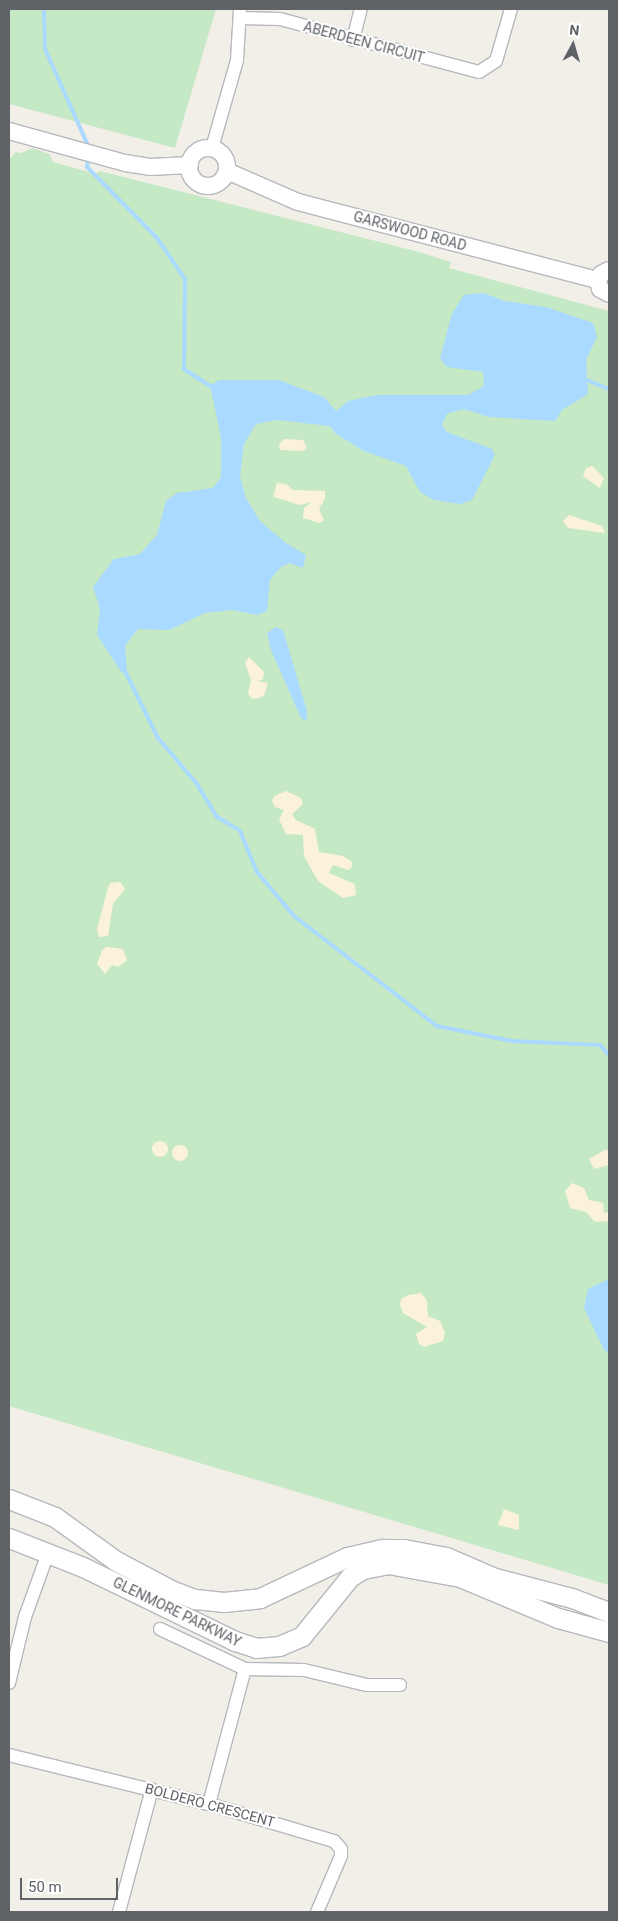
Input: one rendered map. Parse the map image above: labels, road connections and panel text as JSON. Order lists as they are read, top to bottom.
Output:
{
  "streets": {
    "main road": ["GLENMORE PARKWAY"],
    "street": ["ABERDEEN CIRCUIT", "GARSWOOD ROAD", "BOLDERO CRESCENT"]
  },
  "crossings": [
    ["ABERDEEN CIRCUIT", "GARSWOOD ROAD"]
  ],
  "scale_bar": "50 m",
  "north": "top"
}
